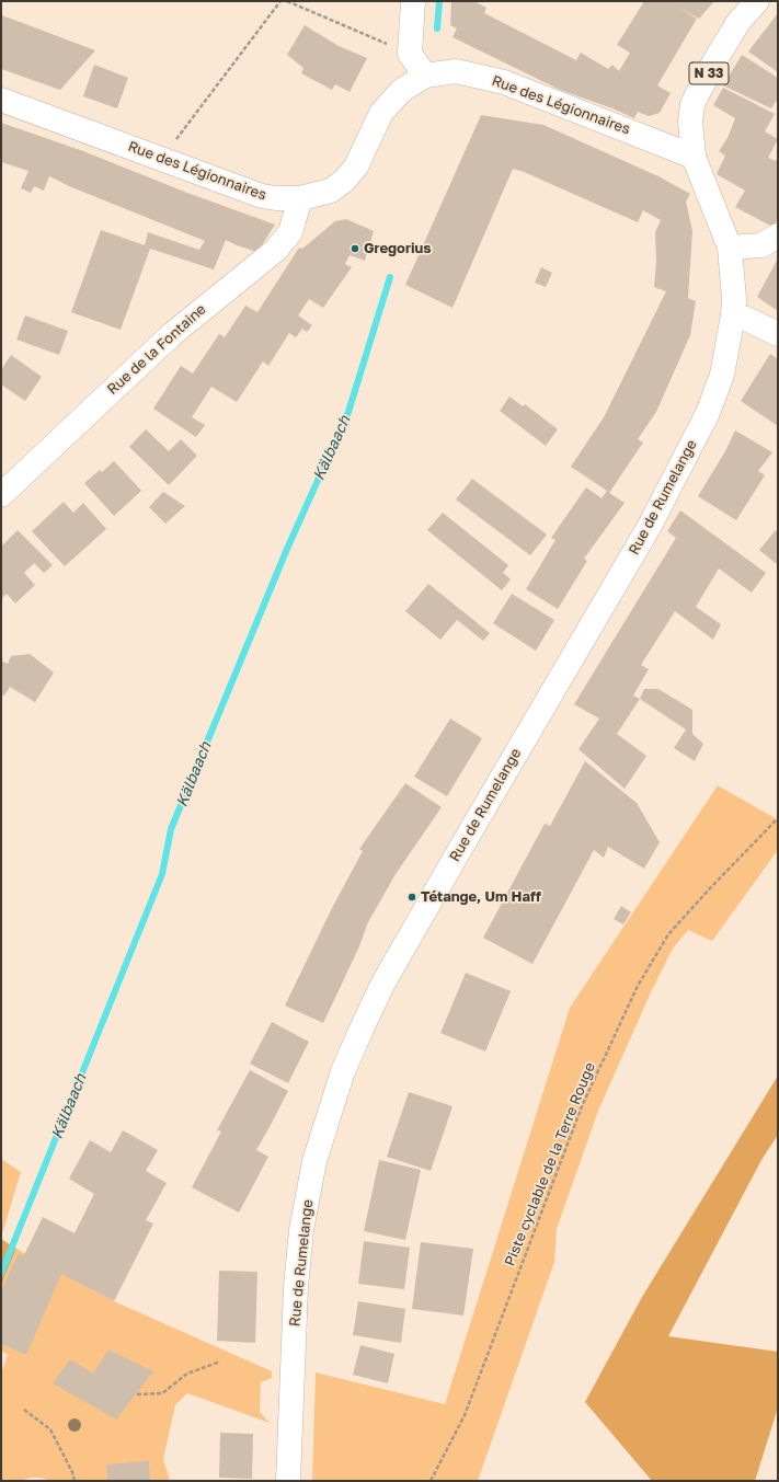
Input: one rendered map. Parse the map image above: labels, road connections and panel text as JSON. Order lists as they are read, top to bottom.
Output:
{
  "streets": {
    "main road": [
      "N 33",
      "Rue des Légionnaires",
      "Rue de la Fontaine",
      "Rue de Rumelange"
    ],
    "path": ["Piste cyclable de la Terre Rouge"]
  },
  "crossings": [
    ["N 33", "Rue des Légionnaires"],
    ["N 33", "Rue de Rumelange"],
    ["Rue des Légionnaires", "Rue de la Fontaine"],
    ["Rue des Légionnaires", "Rue de Rumelange"]
  ],
  "water": ["Kälbaach"],
  "places": ["Gregorius", "Tétange, Um Haff"]
}
